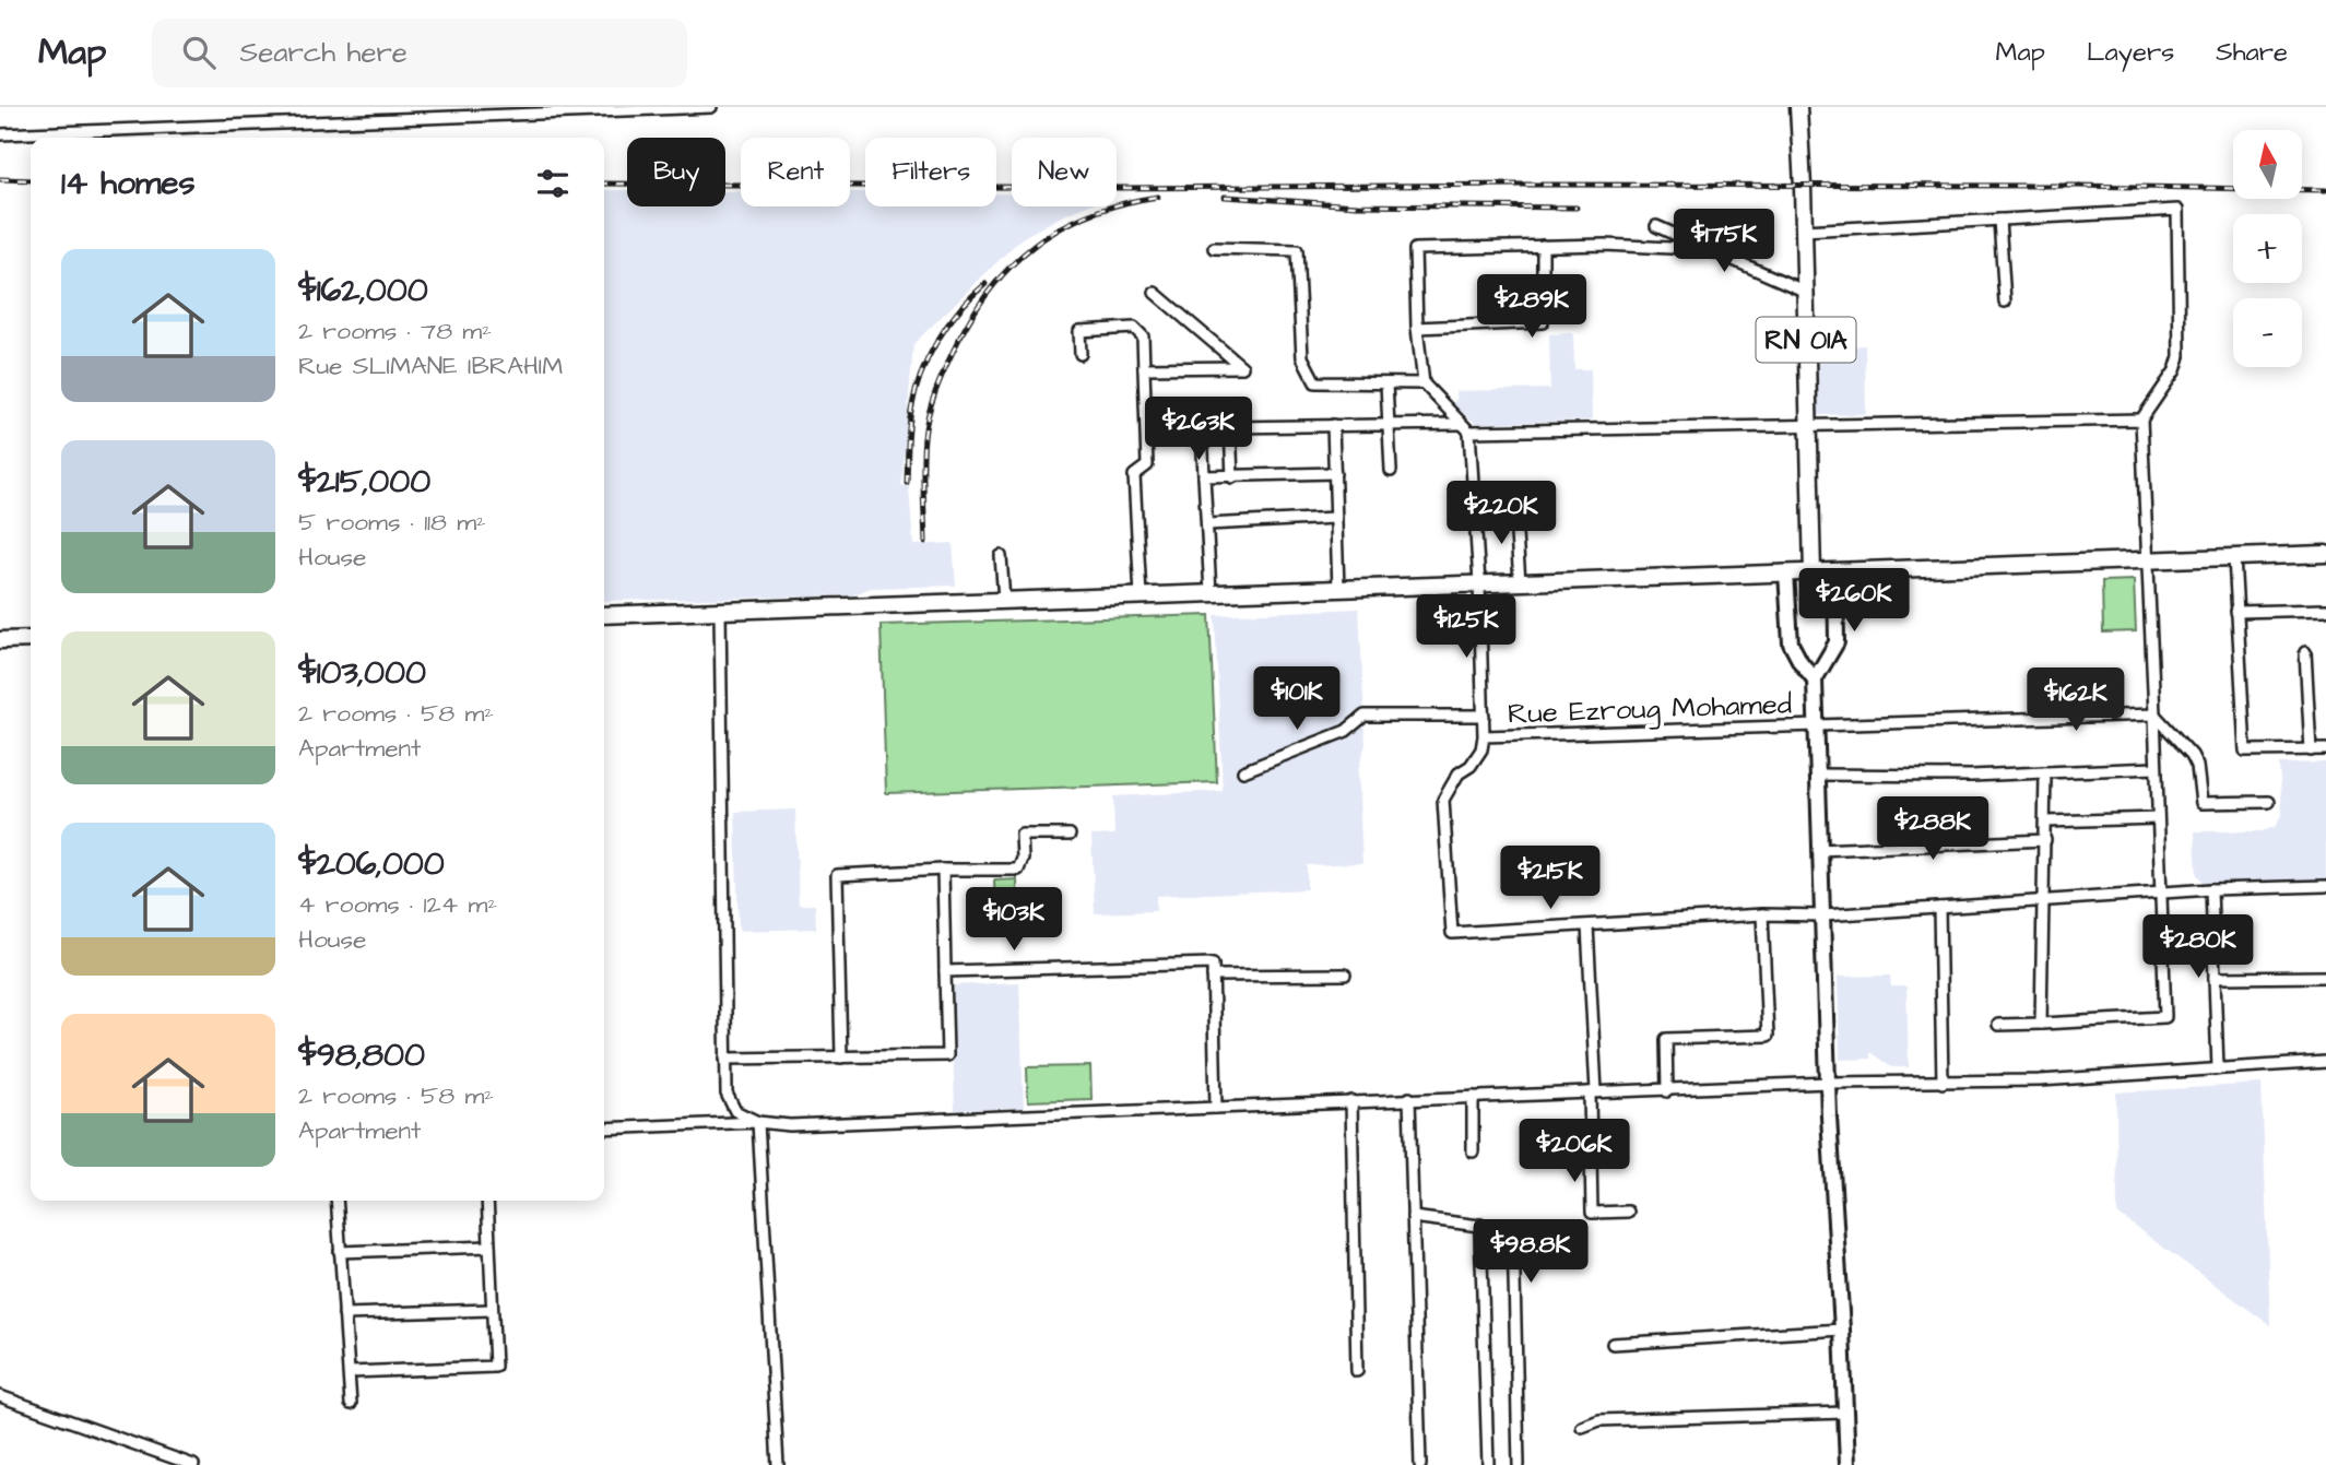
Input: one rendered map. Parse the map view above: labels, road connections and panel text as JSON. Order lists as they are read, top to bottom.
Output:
{
  "streets": {
    "main road": ["RN 01A"],
    "street": ["Rue Ezroug Mohamed"]
  },
  "north": "top",
  "page": {
    "header": "Map",
    "search": "Search here",
    "nav": ["Map", "Layers", "Share"],
    "map_buttons": ["+", "−"],
    "chip": [
      "Buy",
      "Rent",
      "Filters",
      "New"
    ],
    "heading": "14 homes",
    "price": [
      "$175K",
      "$289K",
      "$263K",
      "$220K",
      "$260K",
      "$125K",
      "$101K",
      "$162K",
      "$288K",
      "$215K",
      "$103K",
      "$280K",
      "$206K",
      "$98.8K"
    ],
    "list": [
      {
        "name": "$162,000",
        "note": "2 rooms · 78 m² · Rue SLIMANE IBRAHIM"
      },
      {
        "name": "$215,000",
        "note": "5 rooms · 118 m² · House"
      },
      {
        "name": "$103,000",
        "note": "2 rooms · 58 m² · Apartment"
      },
      {
        "name": "$206,000",
        "note": "4 rooms · 124 m² · House"
      },
      {
        "name": "$98,800",
        "note": "2 rooms · 58 m² · Apartment"
      }
    ]
  }
}
